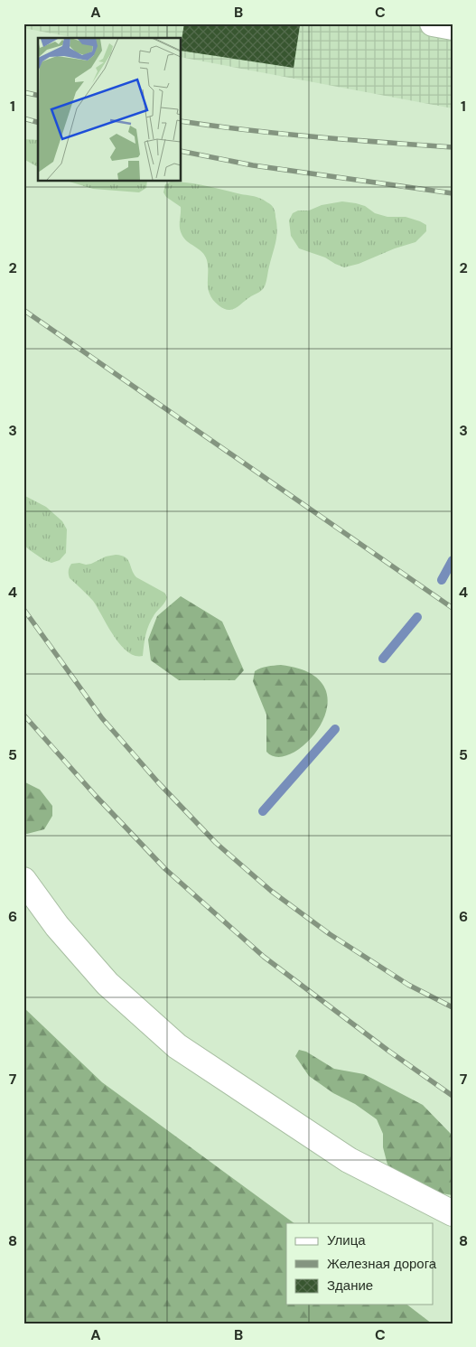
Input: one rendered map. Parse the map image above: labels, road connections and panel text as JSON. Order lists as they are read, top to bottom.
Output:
{
  "legend": ["Улица", "Железная дорога", "Здание"],
  "grid": {
    "columns": ["A", "B", "C"],
    "rows": [
      "1",
      "2",
      "3",
      "4",
      "5",
      "6",
      "7",
      "8"
    ]
  }
}
